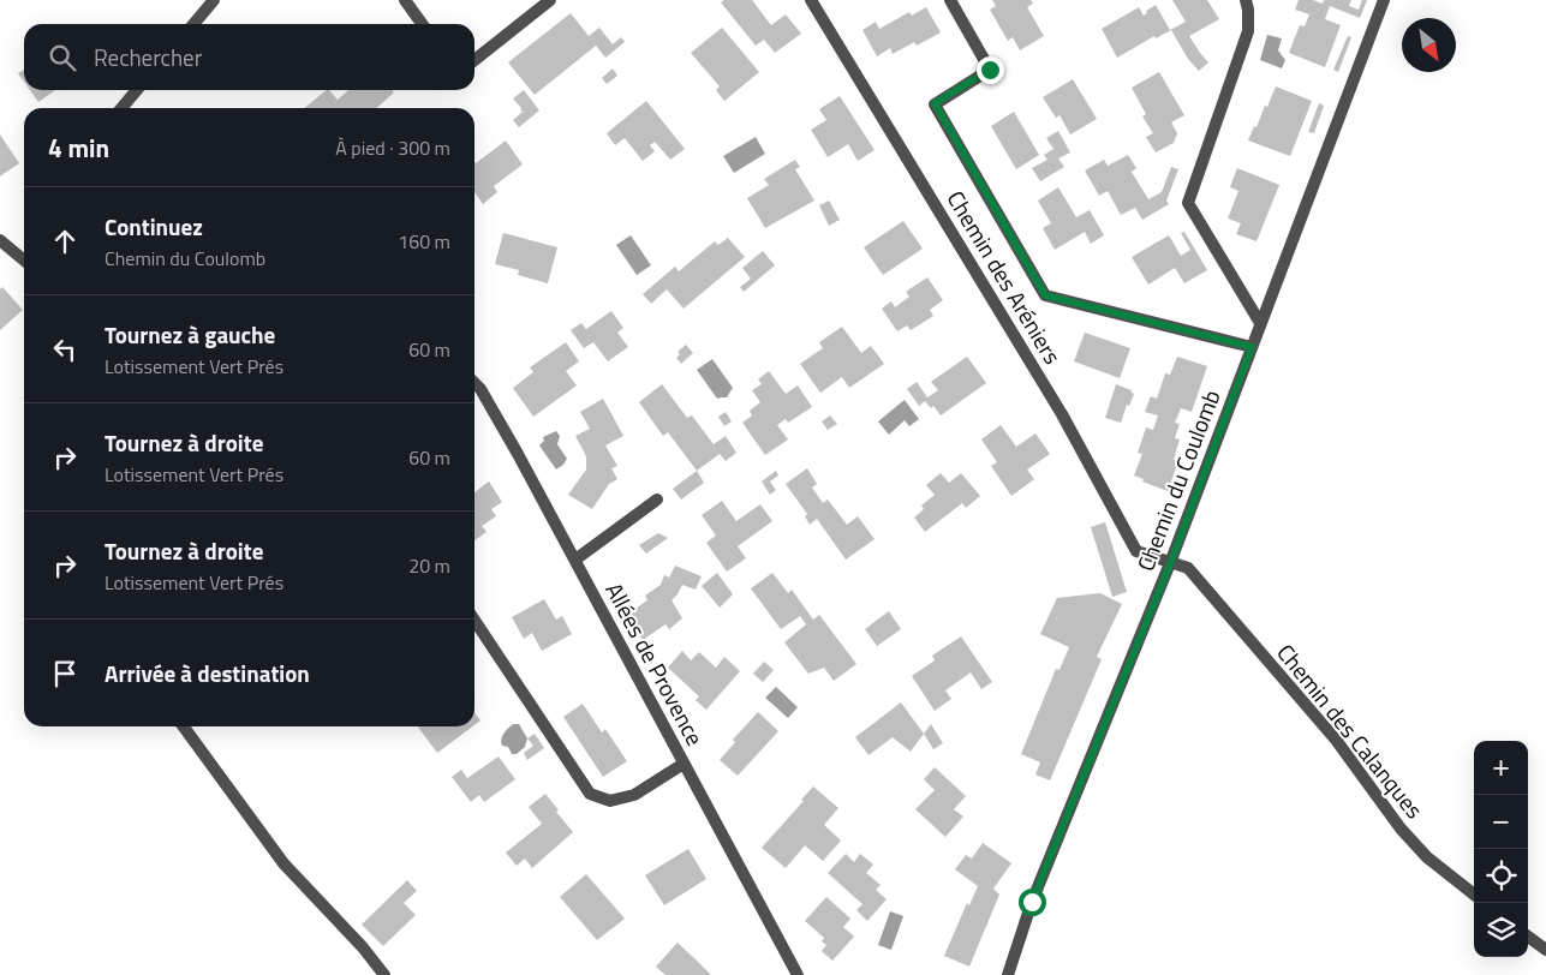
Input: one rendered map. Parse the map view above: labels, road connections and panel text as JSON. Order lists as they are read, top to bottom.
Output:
{
  "streets": {
    "street": [
      "Chemin des Aréniers",
      "Chemin du Coulomb",
      "Allées de Provence",
      "Chemin des Calanques"
    ]
  },
  "crossings": [
    ["Chemin des Aréniers", "Chemin du Coulomb"],
    ["Chemin des Aréniers", "Chemin des Calanques"],
    ["Chemin du Coulomb", "Chemin des Calanques"]
  ],
  "north": "bottom right",
  "page": {
    "search": "Rechercher",
    "heading": ["4 min", "À pied · 300 m"],
    "list": [
      ["Continuez", "Chemin du Coulomb", "160 m"],
      ["Tournez à gauche", "Lotissement Vert Prés", "60 m"],
      ["Tournez à droite", "Lotissement Vert Prés", "60 m"],
      ["Tournez à droite", "Lotissement Vert Prés", "20 m"],
      "Arrivée à destination"
    ],
    "map_buttons": ["+", "−"]
  }
}
